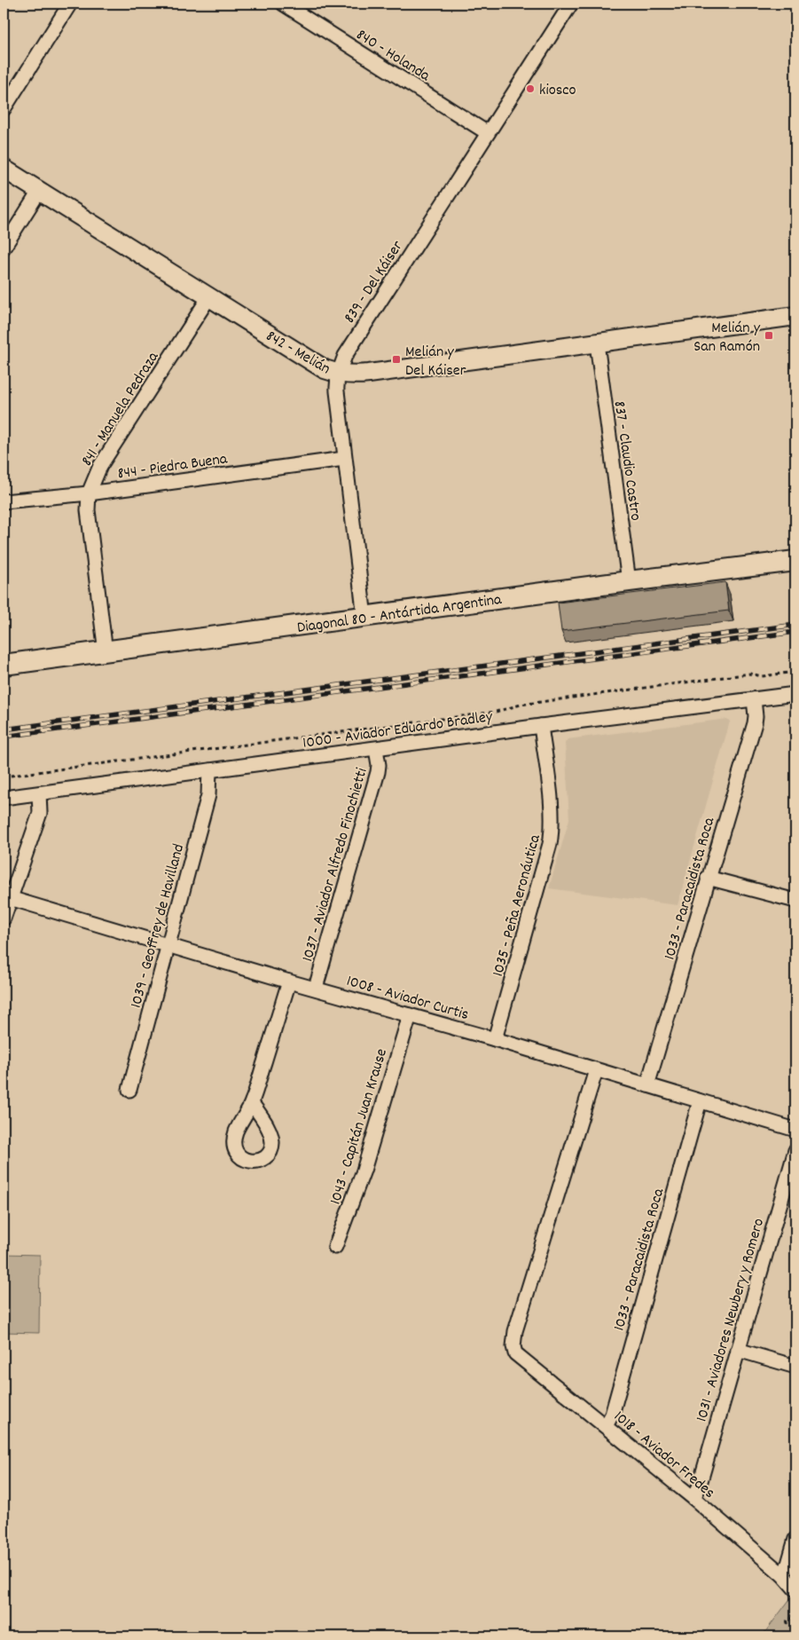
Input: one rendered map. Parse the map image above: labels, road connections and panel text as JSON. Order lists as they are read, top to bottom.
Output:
{
  "streets": {
    "main road": ["Diagonal 80 - Antártida Argentina"],
    "street": [
      "840 - Holanda",
      "839 - Del Káiser",
      "842 - Melián",
      "841 - Manuela Pedraza",
      "837 - Claudio Castro",
      "844 - Piedra Buena",
      "1000 - Aviador Eduardo Bradley",
      "1037 - Aviador Alfredo Finochietti",
      "1033 - Paracaidista Roca",
      "1035 - Peña Aeronáutica",
      "1039 - Geoffrey de Havilland",
      "1008 - Aviador Curtis",
      "1043 - Capitán Juan Krause",
      "1031 - Aviadores Newbery y Romero",
      "1018 - Aviador Fredes"
    ]
  },
  "crossings": [
    ["840 - Holanda", "839 - Del Káiser"],
    ["839 - Del Káiser", "842 - Melián"],
    ["839 - Del Káiser", "844 - Piedra Buena"],
    ["839 - Del Káiser", "Diagonal 80 - Antártida Argentina"],
    ["842 - Melián", "841 - Manuela Pedraza"],
    ["842 - Melián", "837 - Claudio Castro"],
    ["841 - Manuela Pedraza", "844 - Piedra Buena"],
    ["841 - Manuela Pedraza", "Diagonal 80 - Antártida Argentina"],
    ["837 - Claudio Castro", "Diagonal 80 - Antártida Argentina"],
    ["1000 - Aviador Eduardo Bradley", "1037 - Aviador Alfredo Finochietti"],
    ["1000 - Aviador Eduardo Bradley", "1033 - Paracaidista Roca"],
    ["1000 - Aviador Eduardo Bradley", "1035 - Peña Aeronáutica"],
    ["1000 - Aviador Eduardo Bradley", "1039 - Geoffrey de Havilland"],
    ["1037 - Aviador Alfredo Finochietti", "1008 - Aviador Curtis"],
    ["1033 - Paracaidista Roca", "1008 - Aviador Curtis"],
    ["1033 - Paracaidista Roca", "1018 - Aviador Fredes"],
    ["1035 - Peña Aeronáutica", "1008 - Aviador Curtis"],
    ["1039 - Geoffrey de Havilland", "1008 - Aviador Curtis"],
    ["1008 - Aviador Curtis", "1043 - Capitán Juan Krause"],
    ["1008 - Aviador Curtis", "1018 - Aviador Fredes"],
    ["1031 - Aviadores Newbery y Romero", "1018 - Aviador Fredes"]
  ],
  "places": {
    "other": ["kiosco"],
    "transit": ["Melián y San Ramón", "Melián y Del Káiser"]
  }
}
